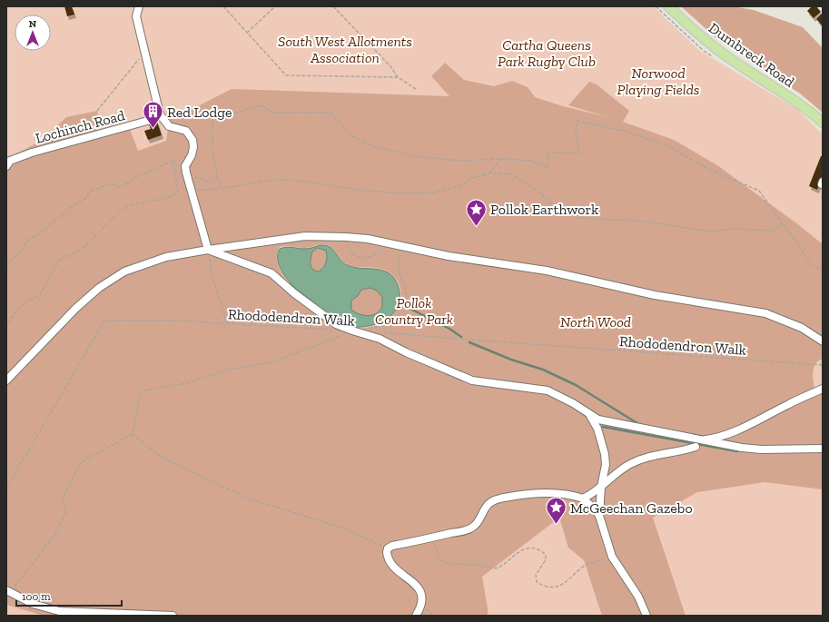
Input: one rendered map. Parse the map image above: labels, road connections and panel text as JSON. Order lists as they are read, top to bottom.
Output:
{
  "streets": {
    "main road": ["Dumbreck Road"],
    "street": ["Lochinch Road"],
    "path": ["Rhododendron Walk"]
  },
  "parks": [
    "South West Allotments Association",
    "Cartha Queens Park Rugby Club",
    "Norwood Playing Fields",
    "Pollok Country Park",
    "North Wood"
  ],
  "places": {
    "building": ["Red Lodge"],
    "place": ["Pollok Earthwork", "McGeechan Gazebo"]
  },
  "scale_bar": "100 m",
  "north": "top"
}
